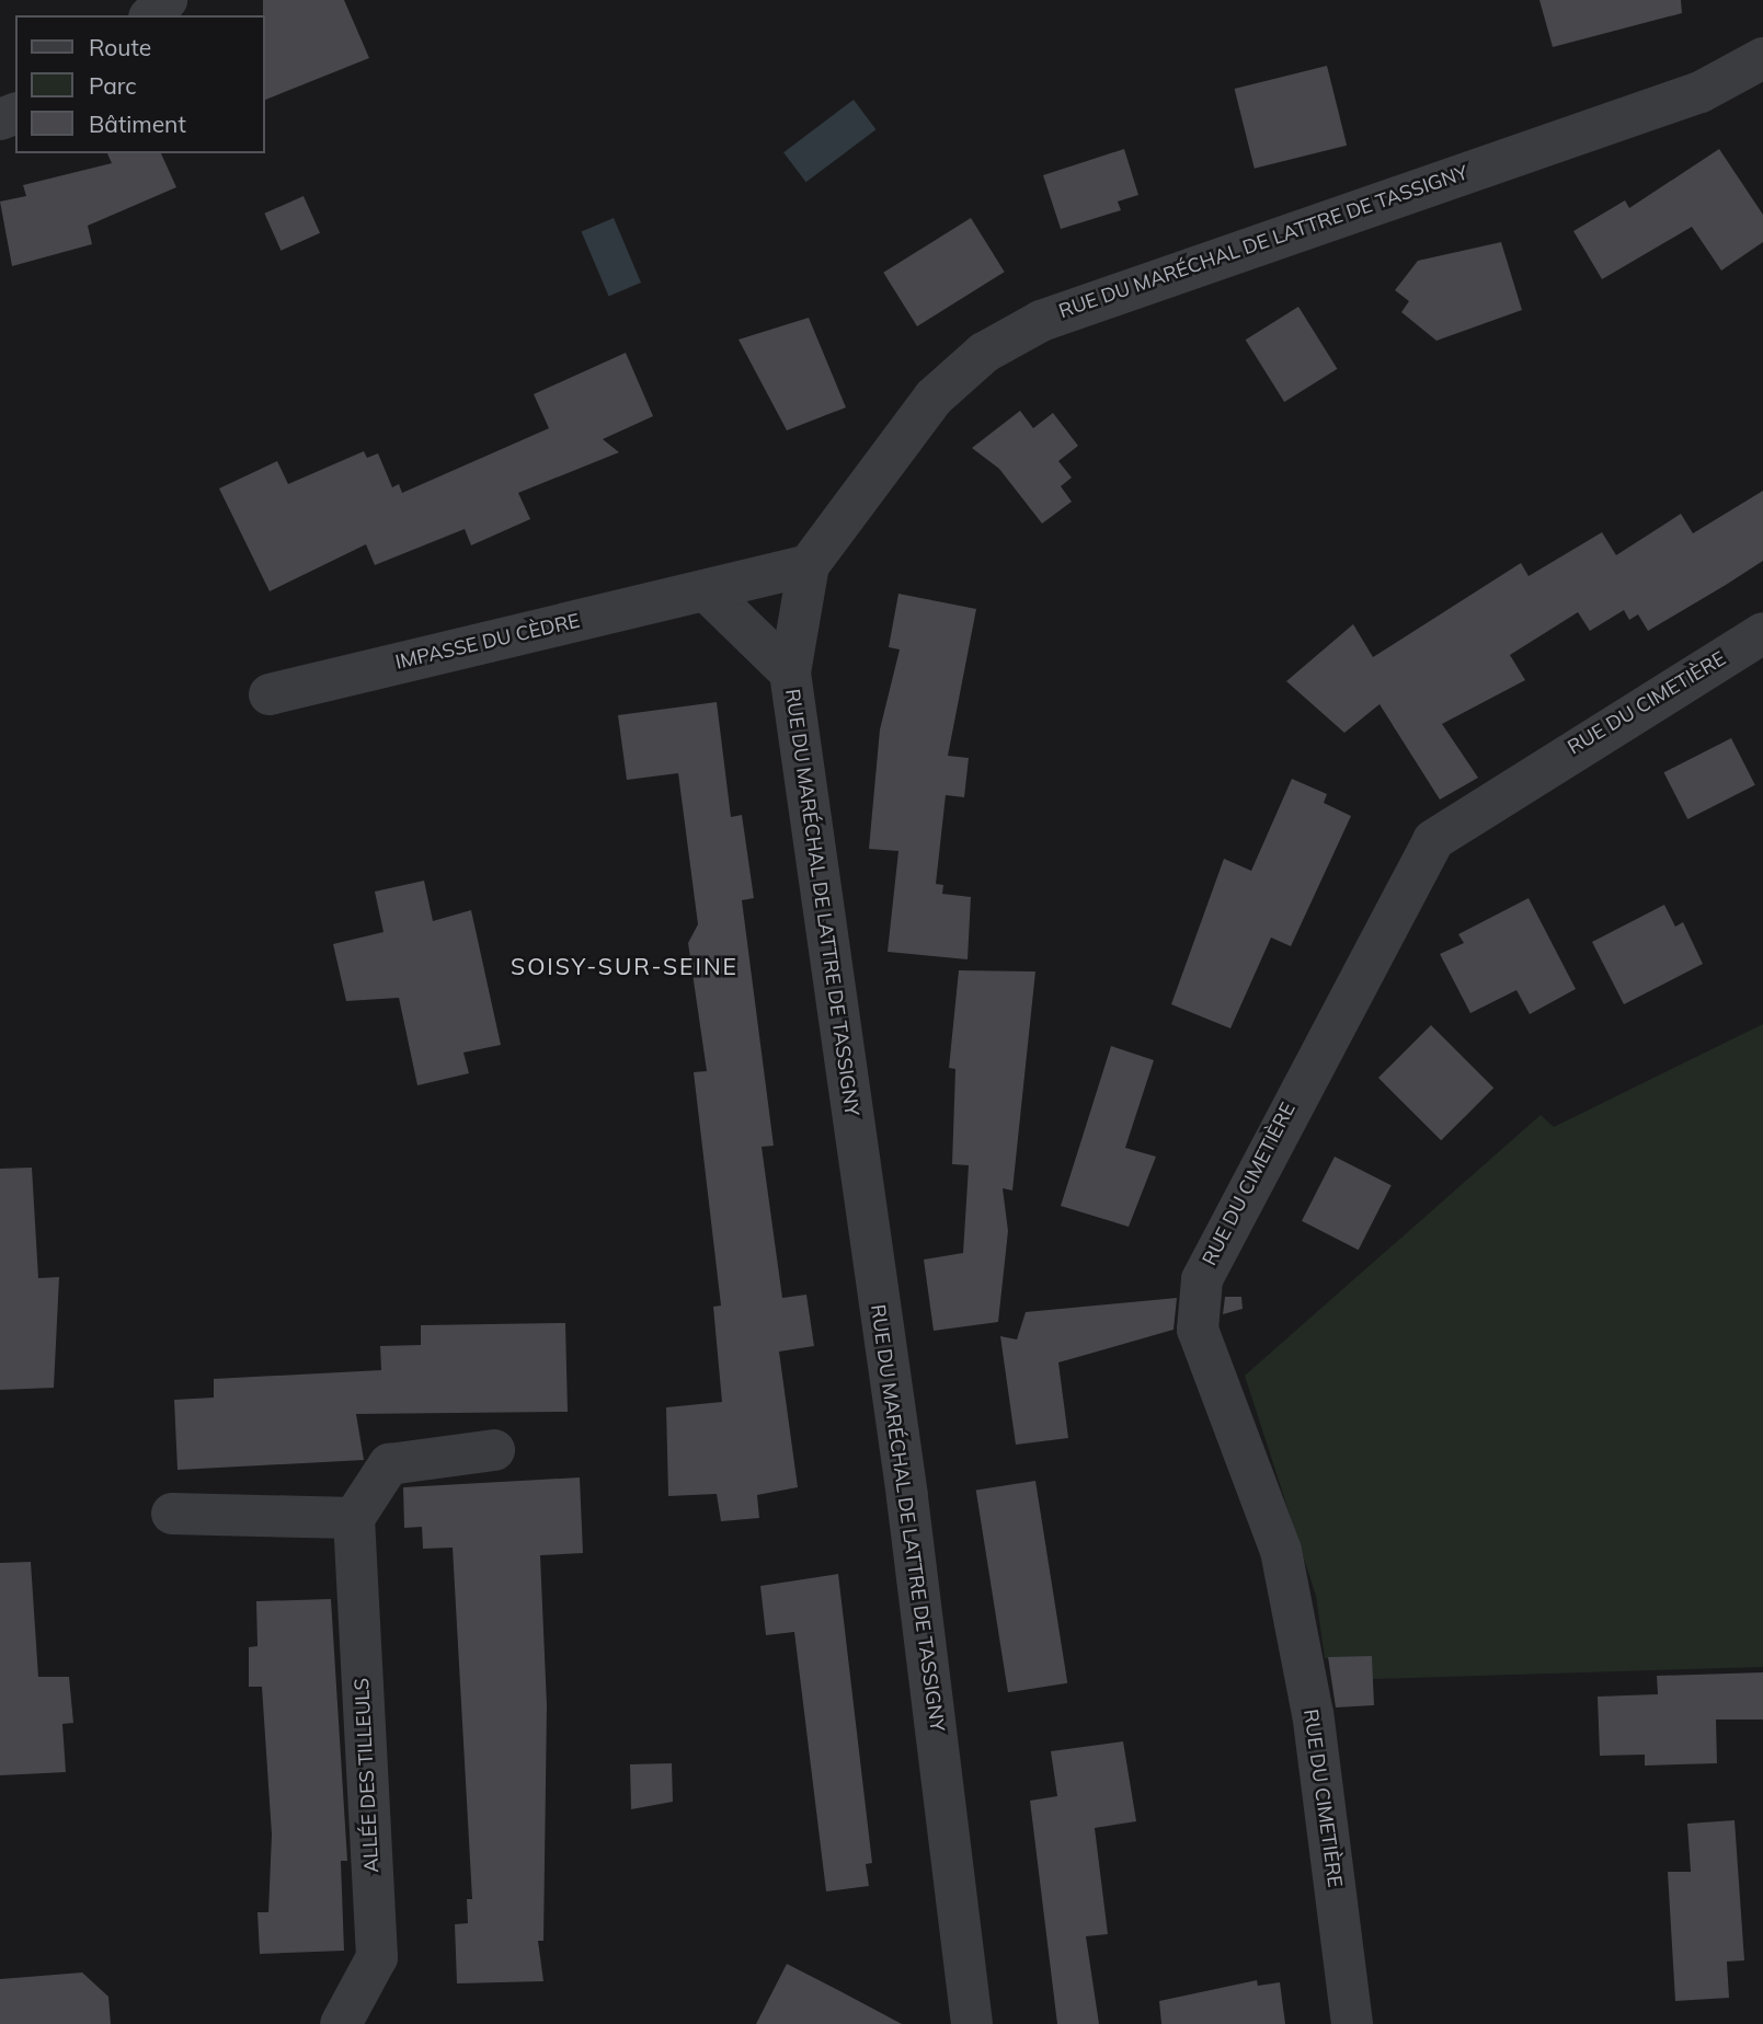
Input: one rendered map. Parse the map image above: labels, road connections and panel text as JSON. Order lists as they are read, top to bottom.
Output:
{
  "streets": {
    "street": [
      "RUE DU MARÉCHAL DE LATTRE DE TASSIGNY",
      "IMPASSE DU CÈDRE",
      "RUE DU CIMETIÈRE",
      "ALLÉE DES TILLEULS"
    ]
  },
  "crossings": [
    ["RUE DU MARÉCHAL DE LATTRE DE TASSIGNY", "IMPASSE DU CÈDRE"]
  ],
  "districts": ["SOISY-SUR-SEINE"],
  "legend": ["Route", "Parc", "Bâtiment"]
}
